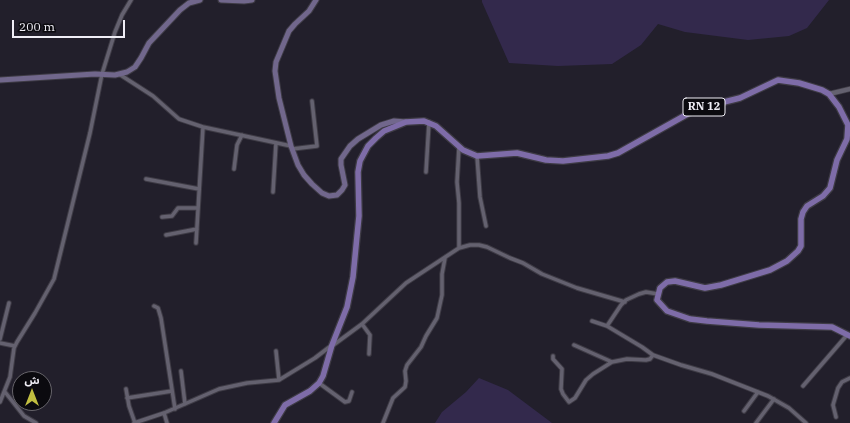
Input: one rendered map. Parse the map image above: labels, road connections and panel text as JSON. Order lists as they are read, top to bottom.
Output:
{
  "streets": {
    "main road": ["RN 12"]
  },
  "scale_bar": "200 m",
  "north": "top"
}
